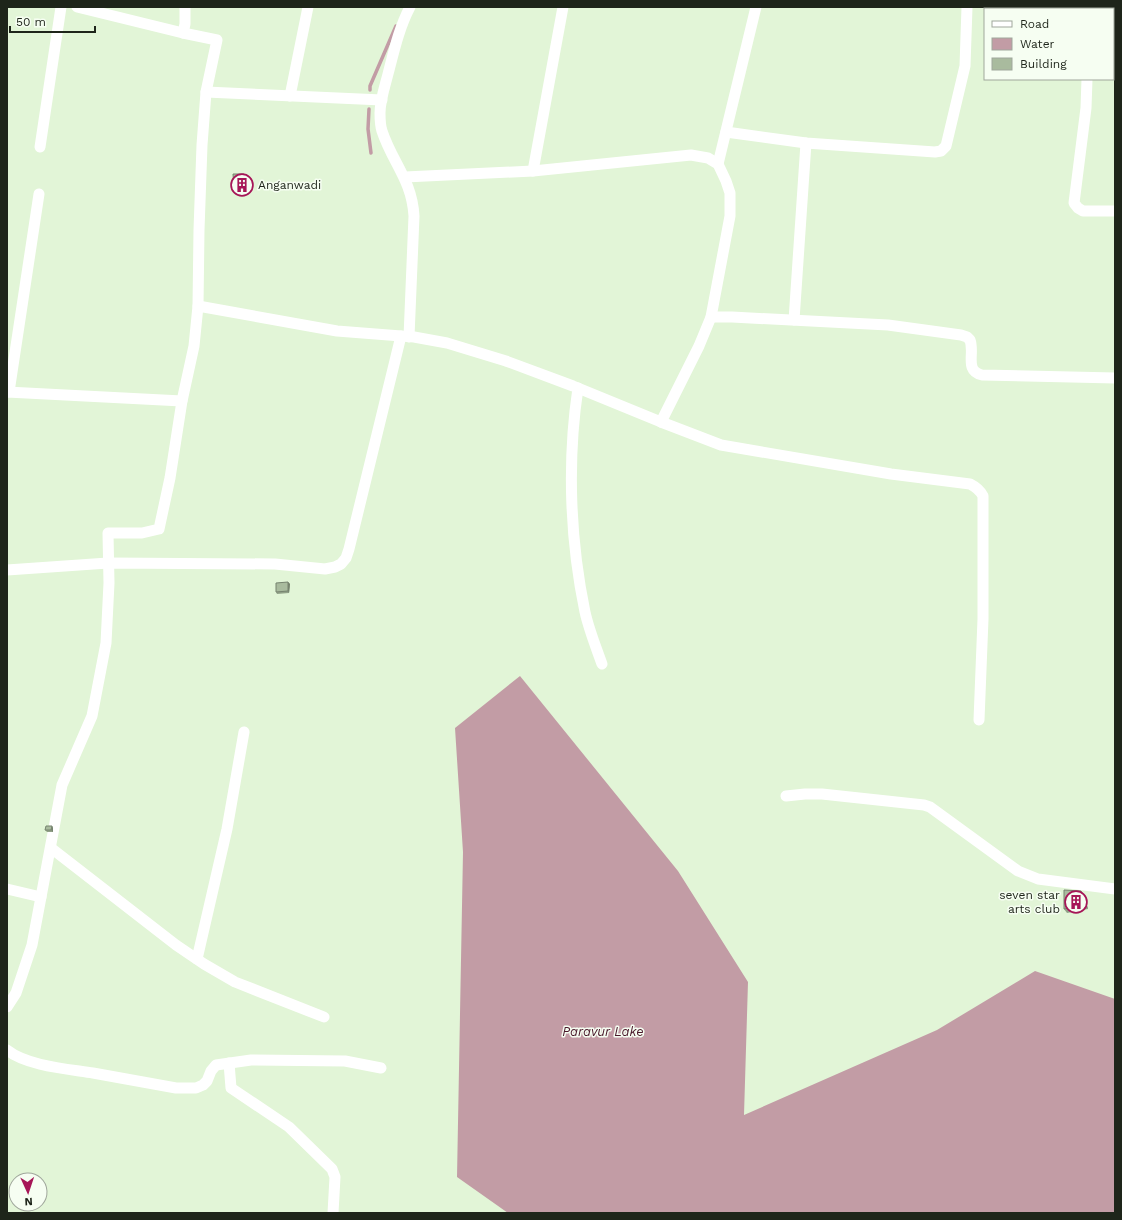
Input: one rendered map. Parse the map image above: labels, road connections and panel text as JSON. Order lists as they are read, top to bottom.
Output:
{
  "water": ["Paravur Lake"],
  "places": {
    "building": ["Anganwadi", "seven star arts club"]
  },
  "legend": ["Road", "Water", "Building"],
  "scale_bar": "50 m",
  "north": "bottom"
}
